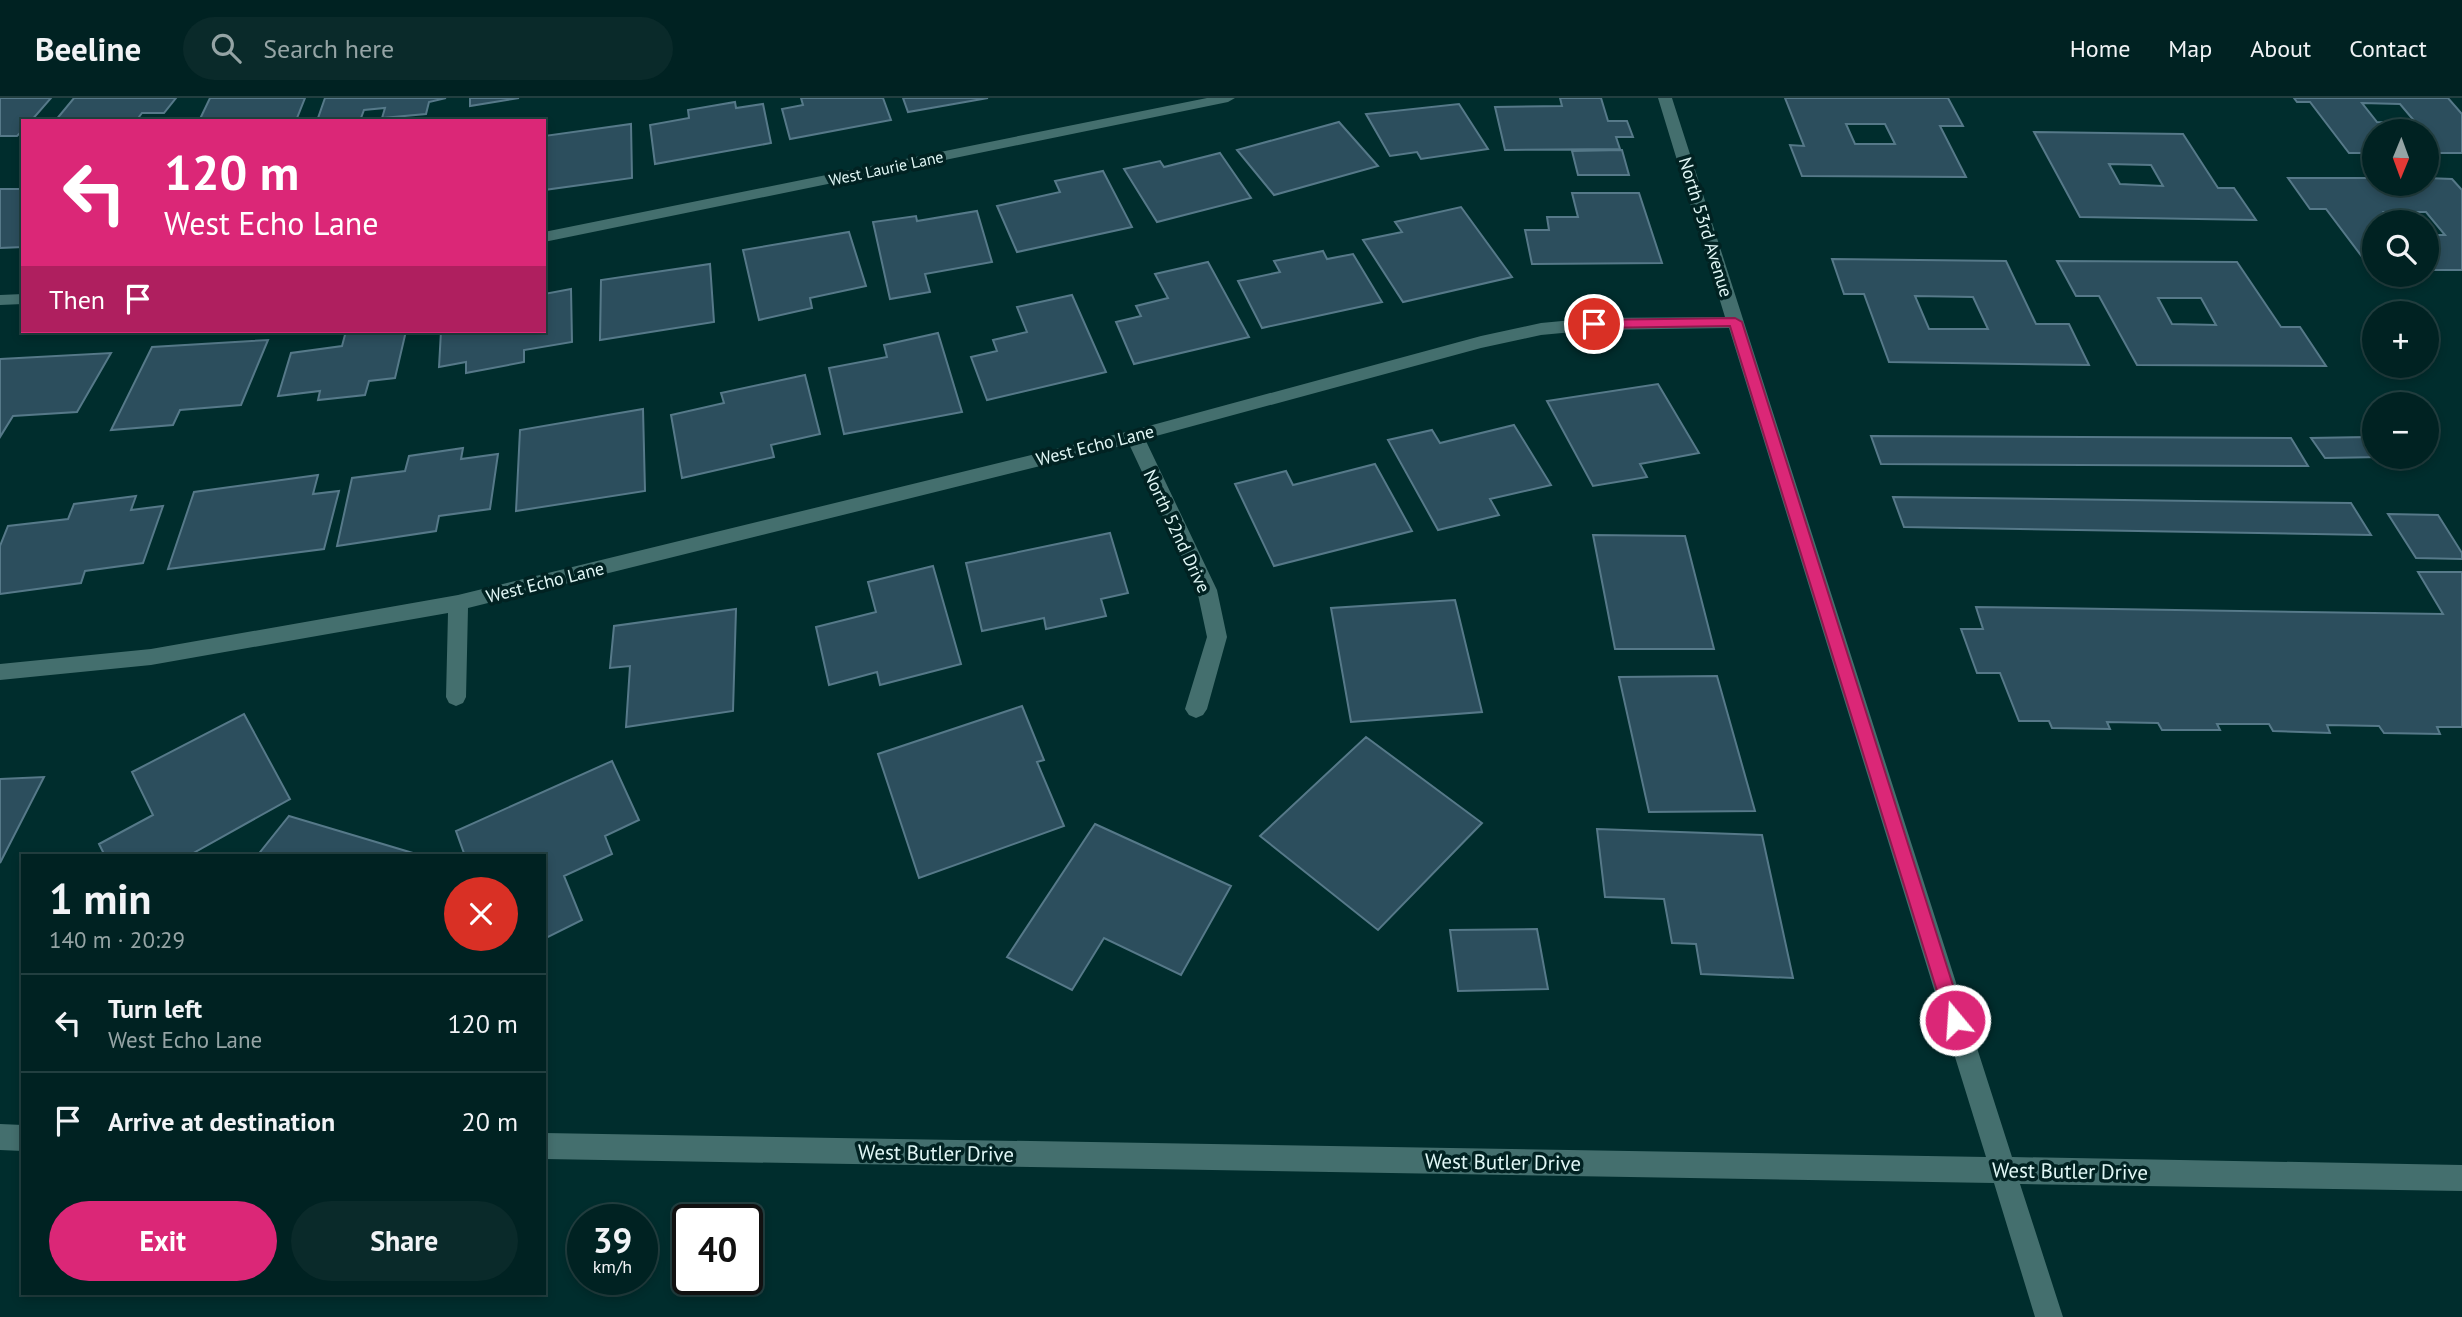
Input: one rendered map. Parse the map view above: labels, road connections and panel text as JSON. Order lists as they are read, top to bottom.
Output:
{
  "streets": {
    "street": [
      "West Laurie Lane",
      "North 53rd Avenue",
      "West Echo Lane",
      "North 52nd Drive",
      "West Butler Drive"
    ]
  },
  "crossings": [
    ["North 53rd Avenue", "West Echo Lane"],
    ["North 53rd Avenue", "West Butler Drive"],
    ["West Echo Lane", "North 52nd Drive"]
  ],
  "north": "bottom",
  "page": {
    "header": "Beeline",
    "search": "Search here",
    "nav": [
      "Home",
      "Map",
      "About",
      "Contact"
    ],
    "map_buttons": ["+", "−"],
    "turn": ["120 m", "West Echo Lane"],
    "then": "Then",
    "heading": ["1 min", "140 m · 20:29"],
    "list": [
      {
        "name": "Turn left",
        "note": "West Echo Lane",
        "value": "120 m"
      },
      {
        "name": "Arrive at destination",
        "value": "20 m"
      }
    ],
    "buttons": ["Exit", "Share"],
    "speed": "39 km/h",
    "limit": "40"
  }
}
